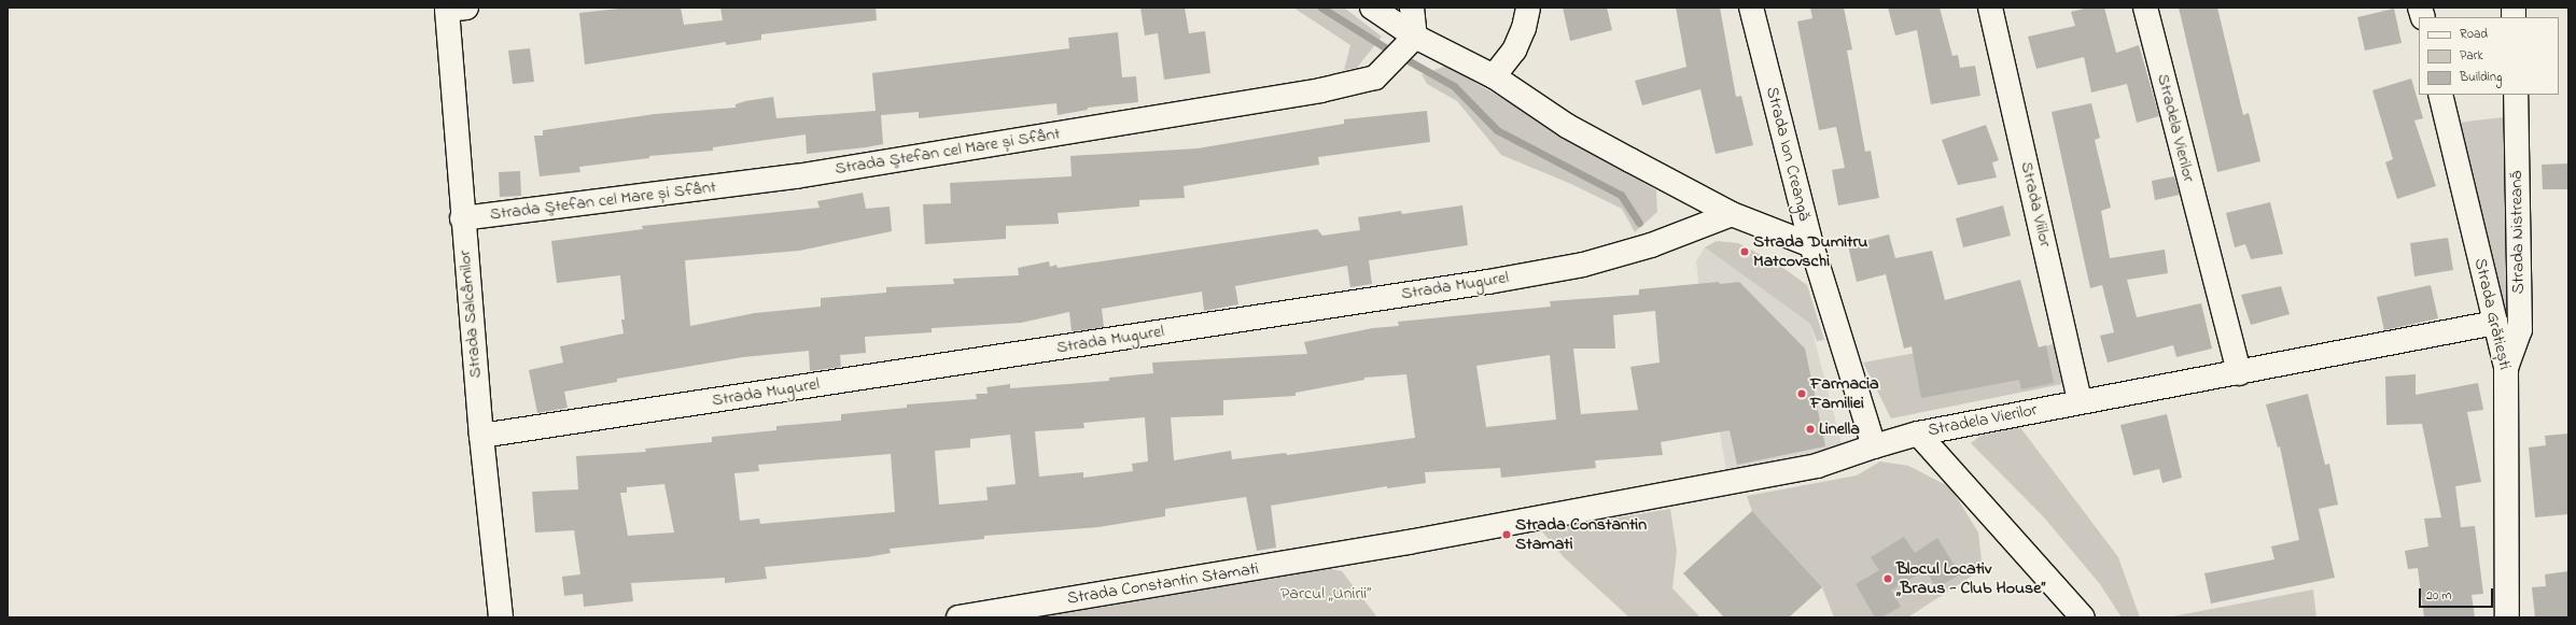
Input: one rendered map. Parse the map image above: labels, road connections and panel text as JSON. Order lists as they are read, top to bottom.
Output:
{
  "streets": {
    "street": [
      "Stradela Vierilor",
      "Strada Ştefan cel Mare și Sfânt",
      "Strada Ion Creangă",
      "Strada Viilor",
      "Strada Nistreană",
      "Strada Mugurel",
      "Strada Salcâmilor",
      "Strada Grătiești",
      "Strada Constantin Stamati"
    ]
  },
  "crossings": [
    ["Stradela Vierilor", "Strada Viilor"],
    ["Stradela Vierilor", "Strada Grătiești"],
    ["Stradela Vierilor", "Strada Constantin Stamati"],
    ["Strada Ştefan cel Mare și Sfânt", "Strada Salcâmilor"],
    ["Strada Ion Creangă", "Strada Constantin Stamati"],
    ["Strada Nistreană", "Strada Grătiești"],
    ["Strada Mugurel", "Strada Salcâmilor"]
  ],
  "parks": ["Parcul „Unirii”"],
  "places": [
    "Strada Dumitru Matcovschi",
    "Farmacia Familiei",
    "Linella",
    "Strada Constantin Stamati",
    "Blocul Locativ „Braus - Club House”"
  ],
  "legend": ["Road", "Park", "Building"],
  "scale_bar": "20 m"
}
